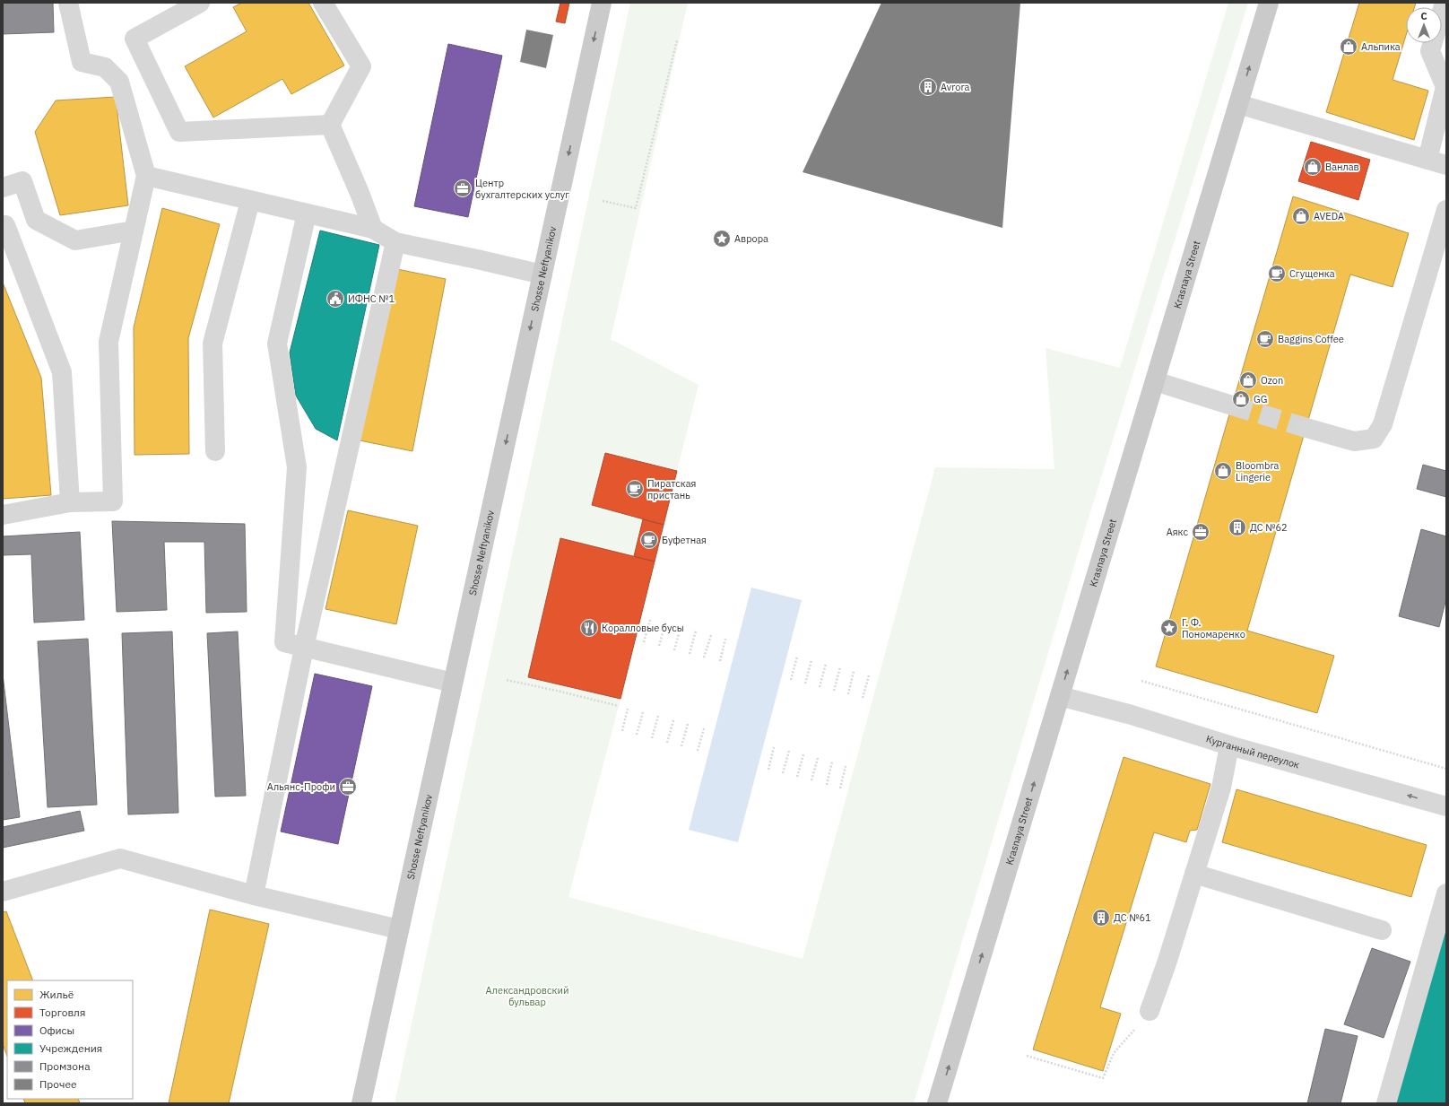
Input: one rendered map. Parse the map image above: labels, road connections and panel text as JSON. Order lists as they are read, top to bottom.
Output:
{
  "streets": {
    "main road": ["Shosse Neftyanikov", "Krasnaya Street"],
    "street": ["Курганный переулок"]
  },
  "crossings": [
    ["Krasnaya Street", "Курганный переулок"]
  ],
  "one_way": ["Shosse Neftyanikov", "Krasnaya Street"],
  "parks": ["Александровский бульвар"],
  "places": {
    "shop": [
      "Альпика",
      "Ванлав",
      "AVEDA",
      "Ozon",
      "GG",
      "Bloombra Lingerie"
    ],
    "building": ["Avrora", "ДС №62", "ДС №61"],
    "office": ["Центр бухгалтерских услуг", "Аякс", "Альянс-Профи"],
    "place": ["Аврора", "Г. Ф. Пономаренко"],
    "cafe": [
      "Сгущенка",
      "Baggins Coffee",
      "Пиратская пристань",
      "Буфетная"
    ],
    "public building": ["ИФНС №1"],
    "restaurant": ["Коралловые бусы"]
  },
  "legend": [
    "Жильё",
    "Торговля",
    "Офисы",
    "Учреждения",
    "Промзона",
    "Прочее"
  ],
  "north": "top"
}
